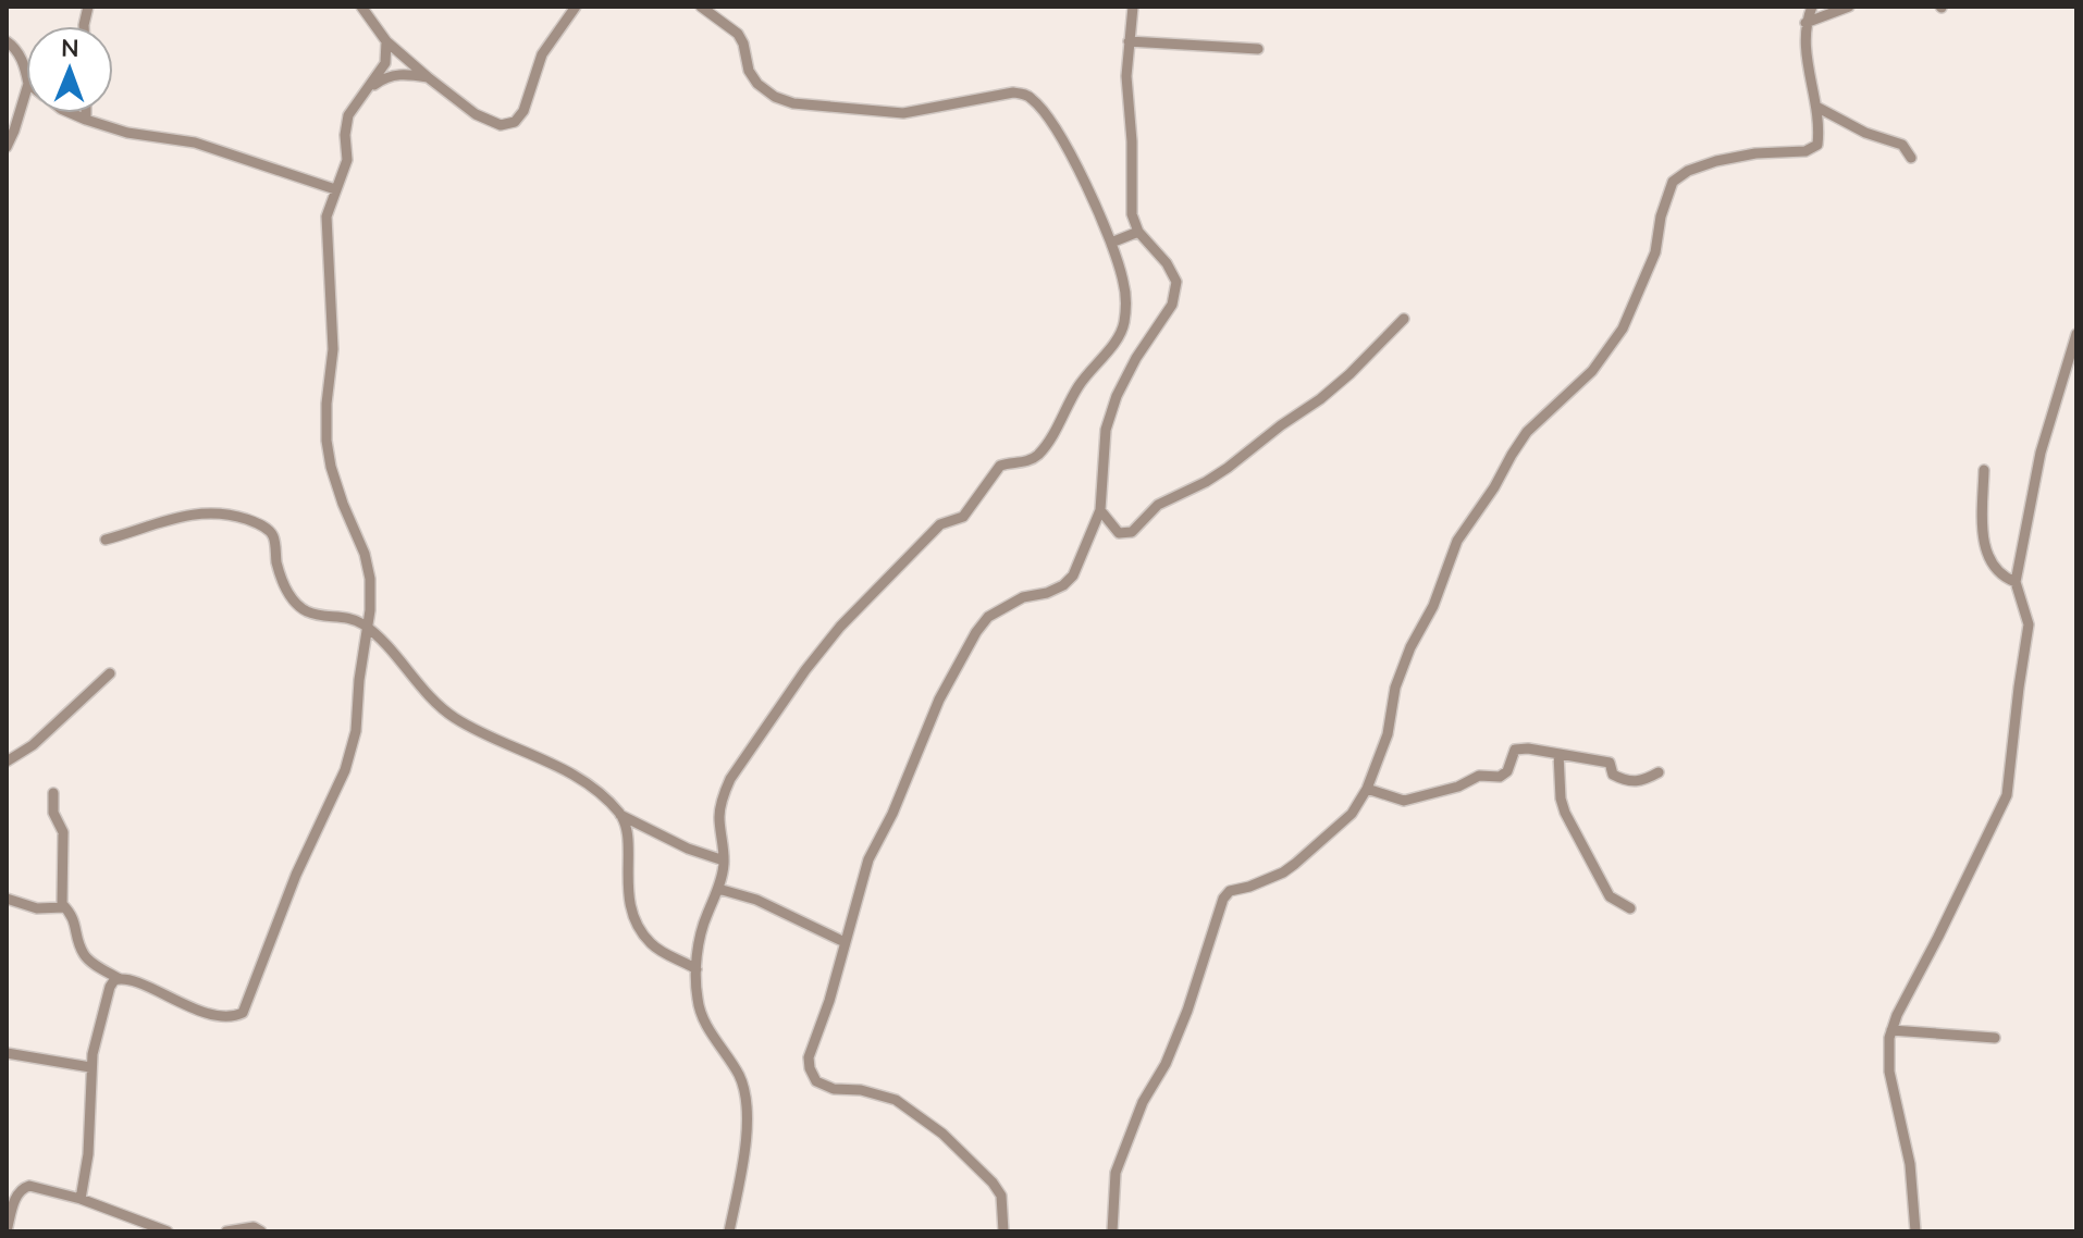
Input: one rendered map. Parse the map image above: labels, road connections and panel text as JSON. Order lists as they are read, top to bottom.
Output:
{
  "north": "top"
}
